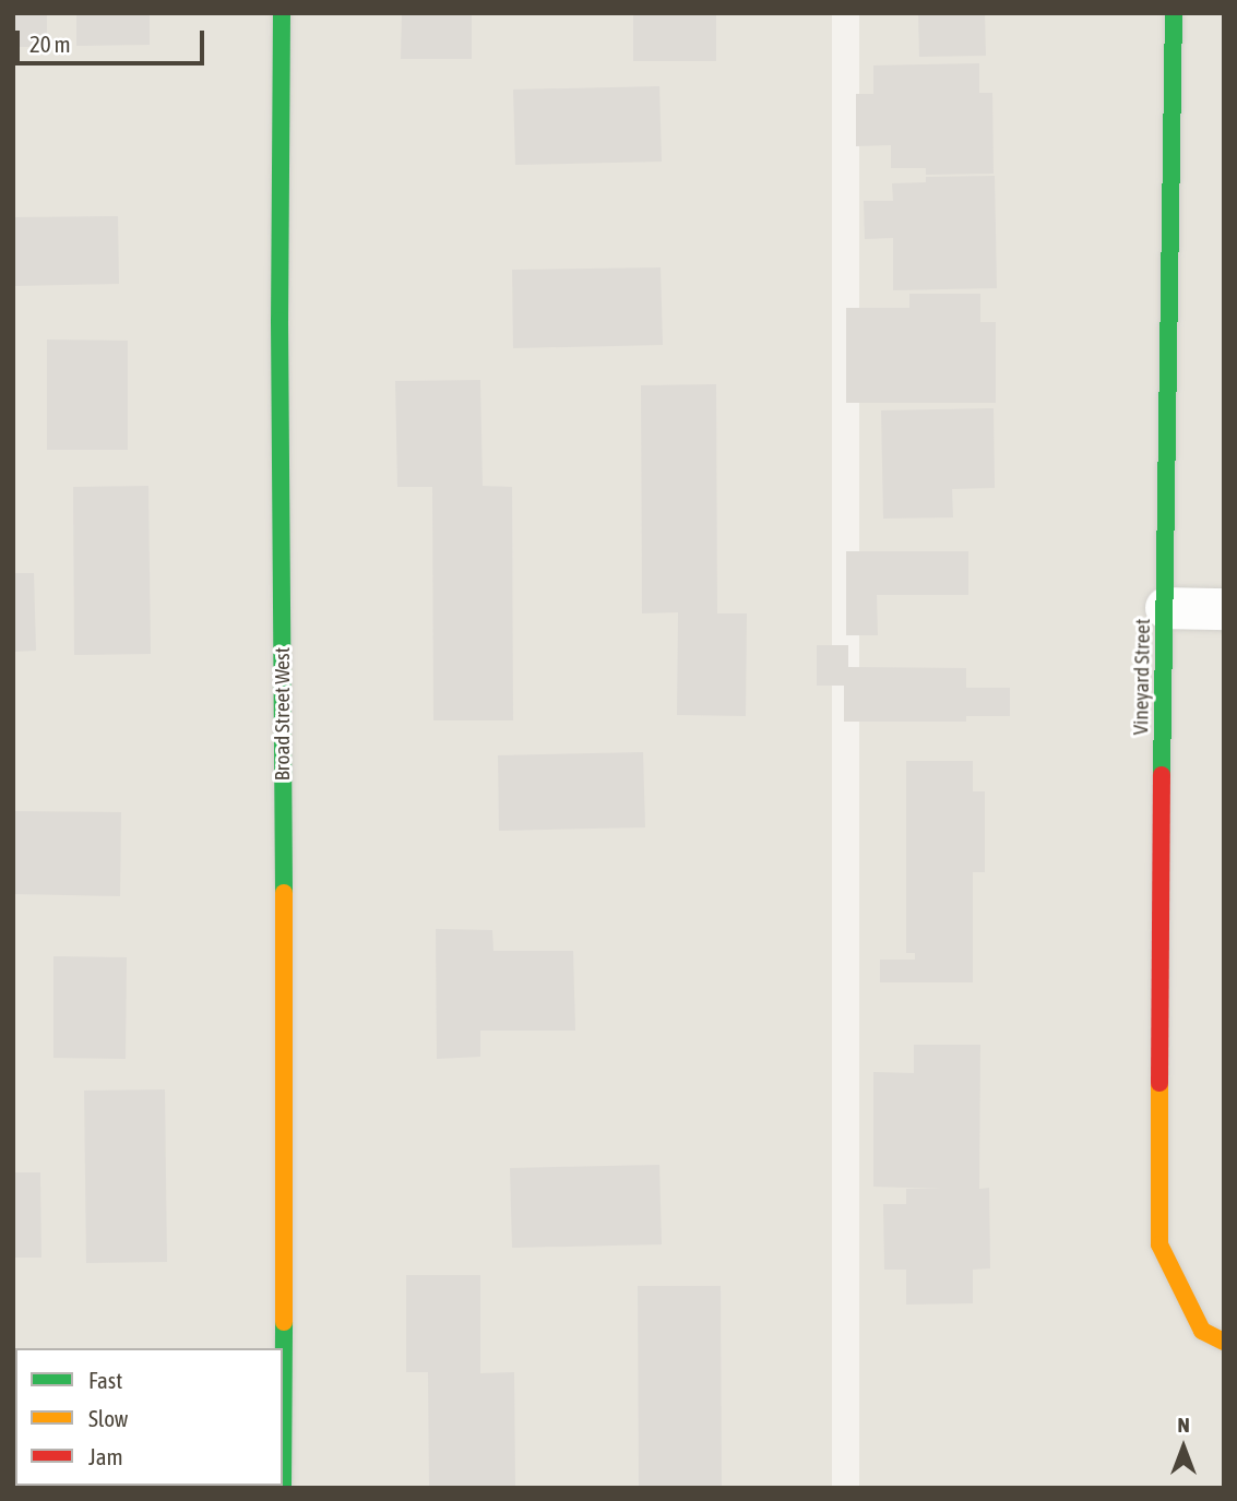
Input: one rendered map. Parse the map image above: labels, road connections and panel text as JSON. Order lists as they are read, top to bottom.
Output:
{
  "streets": {
    "street": ["Vineyard Street", "Broad Street West"]
  },
  "legend": ["Fast", "Slow", "Jam"],
  "scale_bar": "20 m",
  "north": "top"
}
